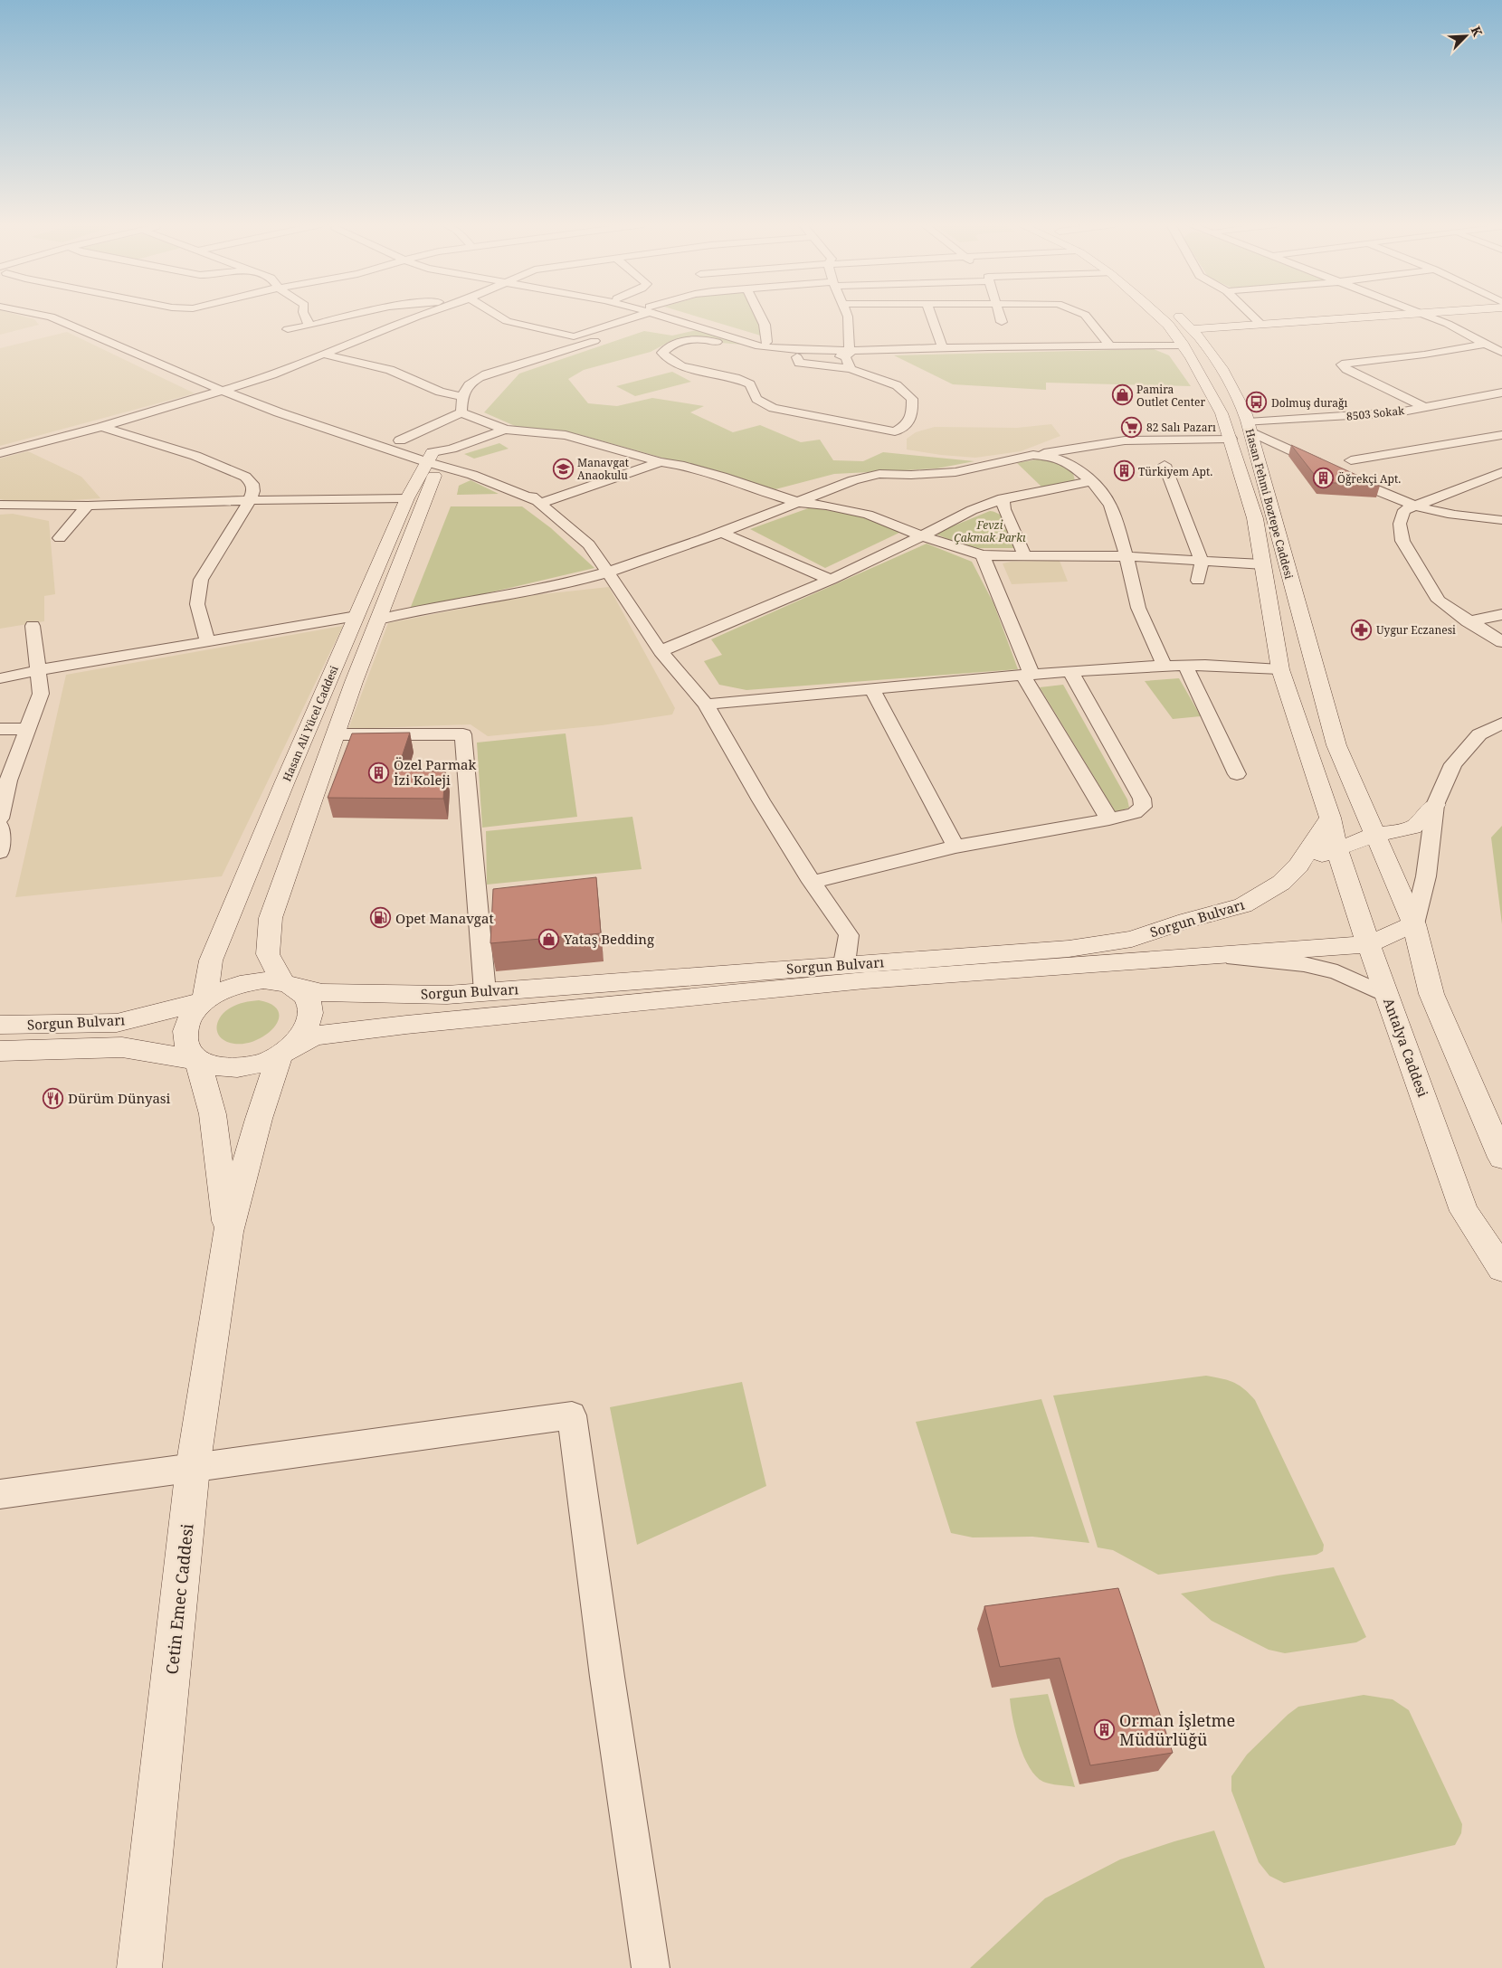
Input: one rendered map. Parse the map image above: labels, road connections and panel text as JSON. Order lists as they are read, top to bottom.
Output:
{
  "streets": {
    "main road": [
      "Hasan Fehmi Boztepe Caddesi",
      "Hasan Ali Yücel Caddesi",
      "Sorgun Bulvarı",
      "Antalya Caddesi",
      "Cetin Emec Caddesi"
    ],
    "street": ["8503 Sokak"]
  },
  "crossings": [
    ["8503 Sokak", "Hasan Fehmi Boztepe Caddesi"],
    ["Hasan Fehmi Boztepe Caddesi", "Sorgun Bulvarı"],
    ["Hasan Fehmi Boztepe Caddesi", "Antalya Caddesi"],
    ["Hasan Ali Yücel Caddesi", "Sorgun Bulvarı"],
    ["Sorgun Bulvarı", "Antalya Caddesi"]
  ],
  "parks": ["Fevzi Çakmak Parkı"],
  "places": {
    "shop": ["Pamira Outlet Center", "Yataş Bedding"],
    "bus stop": ["Dolmuş durağı"],
    "supermarket": ["82 Salı Pazarı"],
    "school or university": ["Manavgat Anaokulu"],
    "building": [
      "Türkiyem Apt.",
      "Öğrekçi Apt.",
      "Özel Parmak İzi Koleji",
      "Orman İşletme Müdürlüğü"
    ],
    "pharmacy": ["Uygur Eczanesi"],
    "fuel station": ["Opet Manavgat"],
    "restaurant": ["Dürüm Dünyasi"]
  },
  "north": "top right"
}
